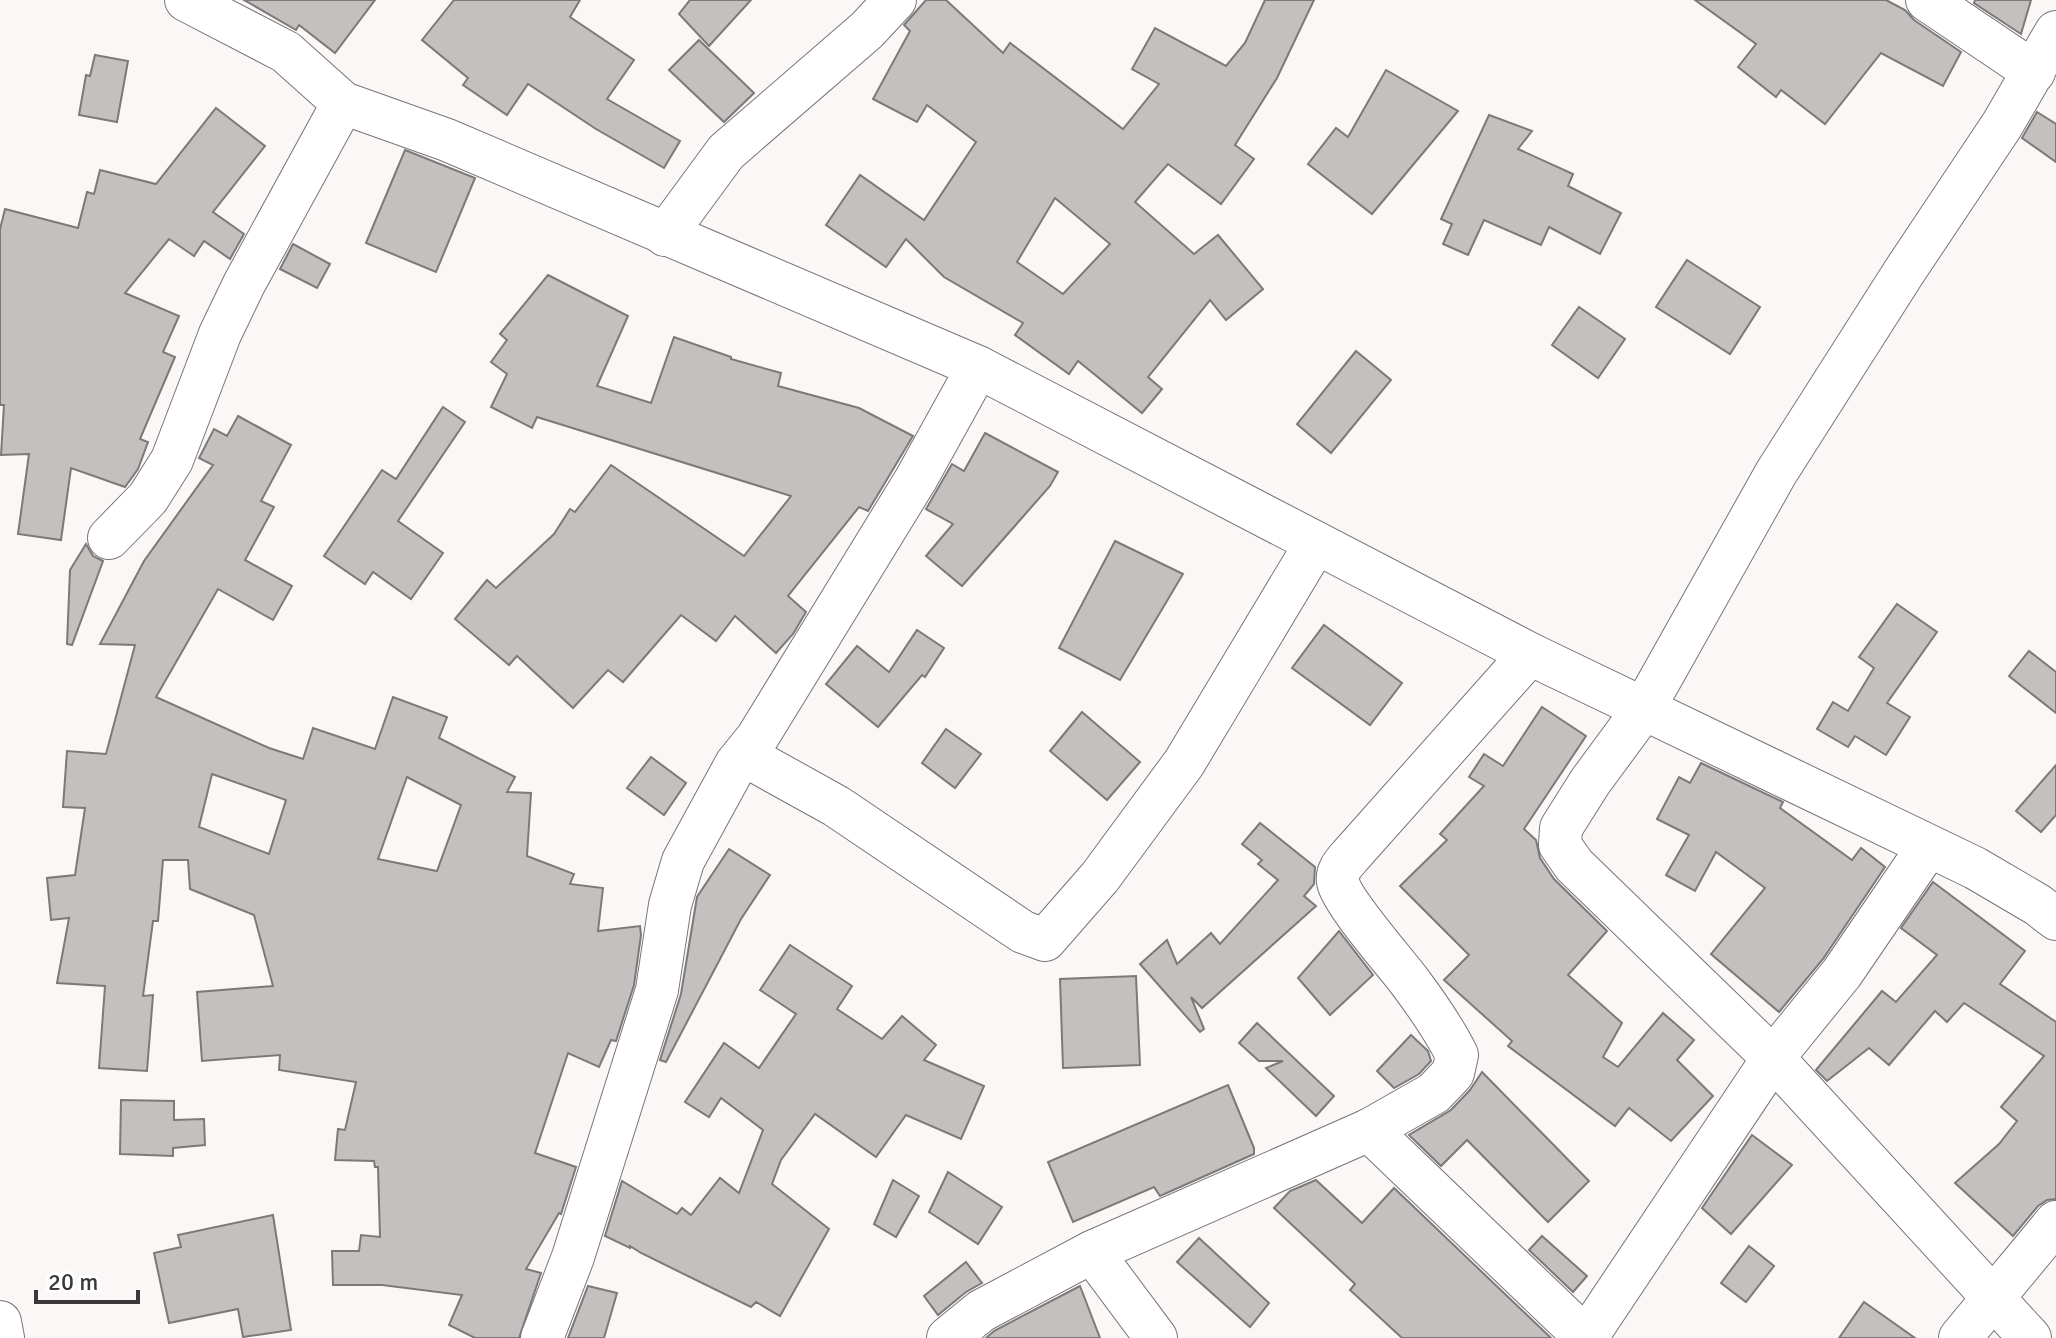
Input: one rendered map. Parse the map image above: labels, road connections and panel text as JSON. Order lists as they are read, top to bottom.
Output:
{
  "scale_bar": "20 m"
}
